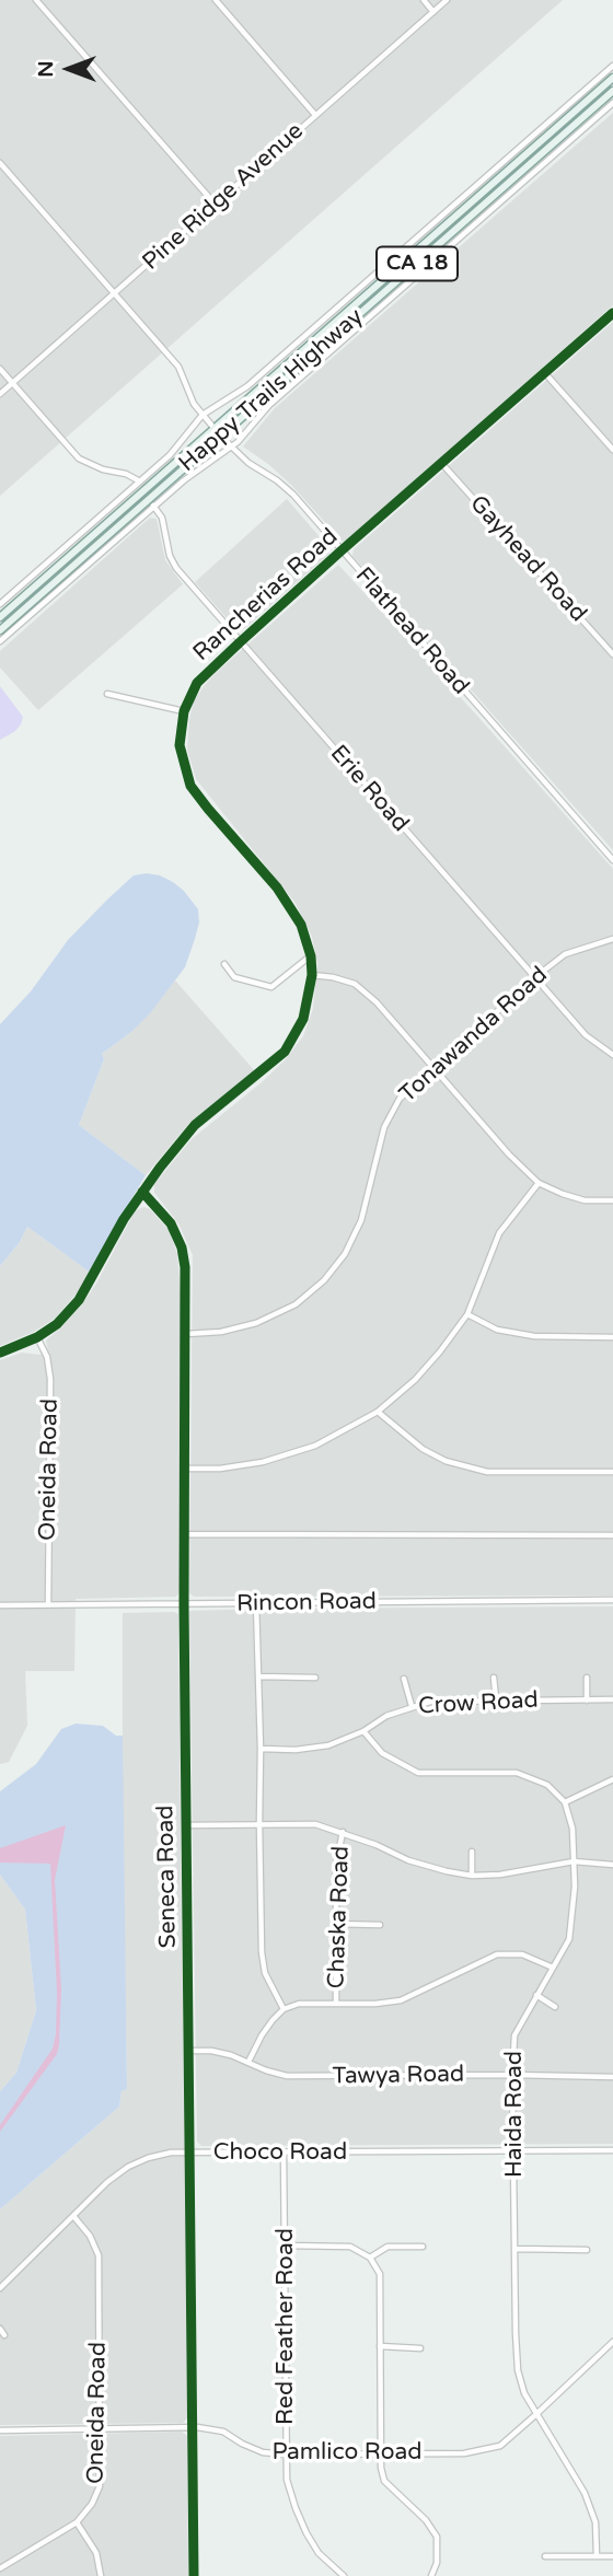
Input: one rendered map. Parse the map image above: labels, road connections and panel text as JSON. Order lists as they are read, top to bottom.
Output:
{
  "streets": {
    "main road": ["CA 18", "Happy Trails Highway"],
    "street": [
      "Pine Ridge Avenue",
      "Gayhead Road",
      "Rancherias Road",
      "Flathead Road",
      "Erie Road",
      "Tonawanda Road",
      "Oneida Road",
      "Rincon Road",
      "Crow Road",
      "Seneca Road",
      "Chaska Road",
      "Tawya Road",
      "Haida Road",
      "Choco Road",
      "Red Feather Road",
      "Pamlico Road"
    ]
  },
  "crossings": [
    ["Pine Ridge Avenue", "Flathead Road"],
    ["Happy Trails Highway", "Flathead Road"],
    ["Gayhead Road", "Rancherias Road"],
    ["Rancherias Road", "Flathead Road"],
    ["Rancherias Road", "Erie Road"],
    ["Rancherias Road", "Oneida Road"],
    ["Rancherias Road", "Seneca Road"],
    ["Erie Road", "Tonawanda Road"],
    ["Tonawanda Road", "Seneca Road"],
    ["Oneida Road", "Rincon Road"],
    ["Oneida Road", "Choco Road"],
    ["Oneida Road", "Pamlico Road"],
    ["Rincon Road", "Seneca Road"],
    ["Seneca Road", "Tawya Road"],
    ["Seneca Road", "Choco Road"],
    ["Seneca Road", "Pamlico Road"],
    ["Tawya Road", "Haida Road"],
    ["Haida Road", "Choco Road"],
    ["Haida Road", "Pamlico Road"],
    ["Choco Road", "Red Feather Road"],
    ["Red Feather Road", "Pamlico Road"]
  ],
  "north": "left"
}
